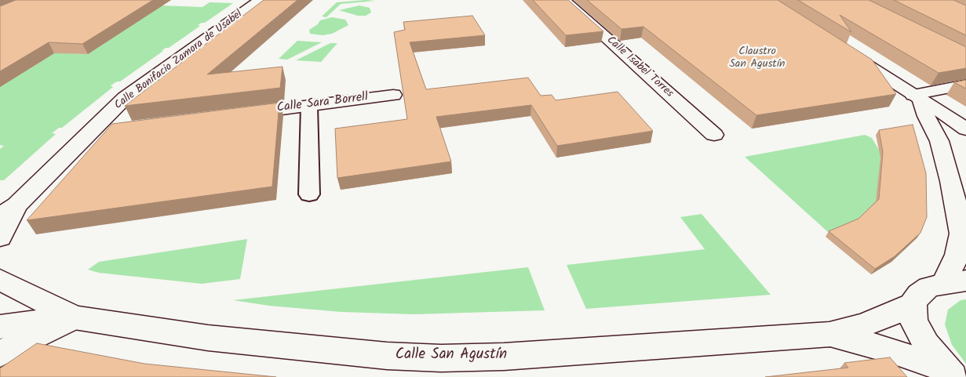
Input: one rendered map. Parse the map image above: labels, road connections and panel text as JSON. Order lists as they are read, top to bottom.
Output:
{
  "streets": {
    "street": [
      "Calle Bonifacio Zamora de Usabel",
      "Calle Isabel Torres",
      "Calle Sara Borrell",
      "Calle San Agustín"
    ]
  },
  "parks": ["Claustro San Agustín"]
}
